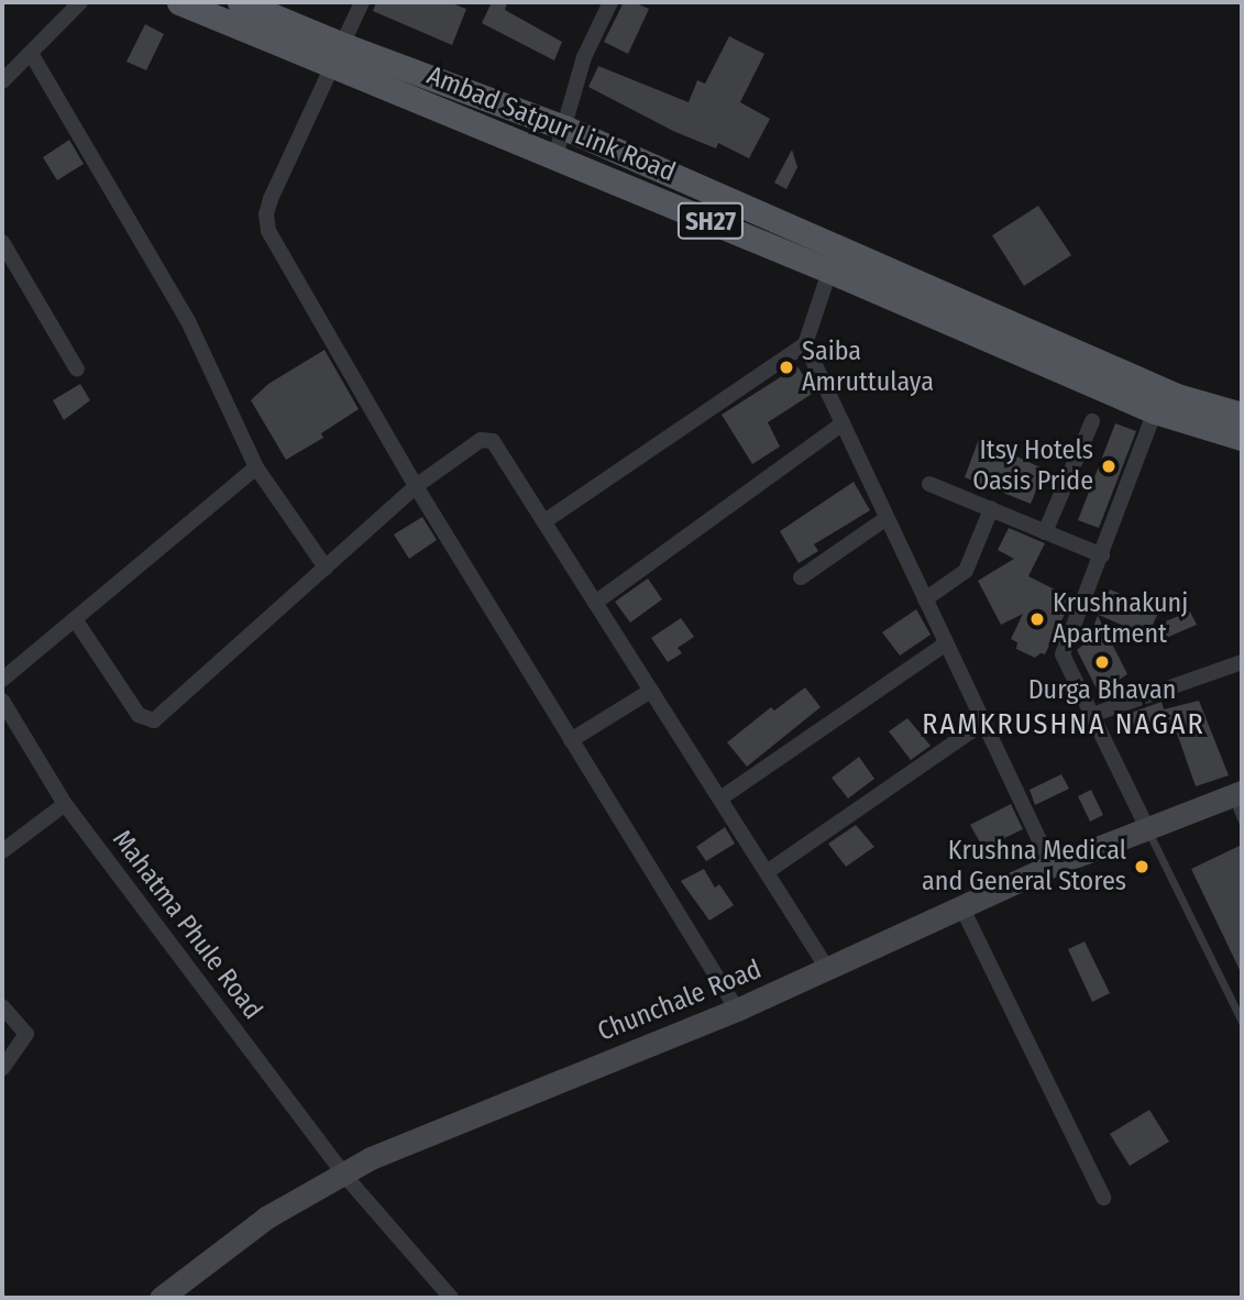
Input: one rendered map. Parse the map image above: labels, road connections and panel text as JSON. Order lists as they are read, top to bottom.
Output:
{
  "streets": {
    "main road": ["Ambad Satpur Link Road", "SH27"],
    "street": ["Mahatma Phule Road", "Chunchale Road"]
  },
  "crossings": [
    ["Mahatma Phule Road", "Chunchale Road"]
  ],
  "districts": ["RAMKRUSHNA NAGAR"],
  "places": [
    "Saiba Amruttulaya",
    "Itsy Hotels Oasis Pride",
    "Krushnakunj Apartment",
    "Durga Bhavan",
    "Krushna Medical and General Stores"
  ]
}
